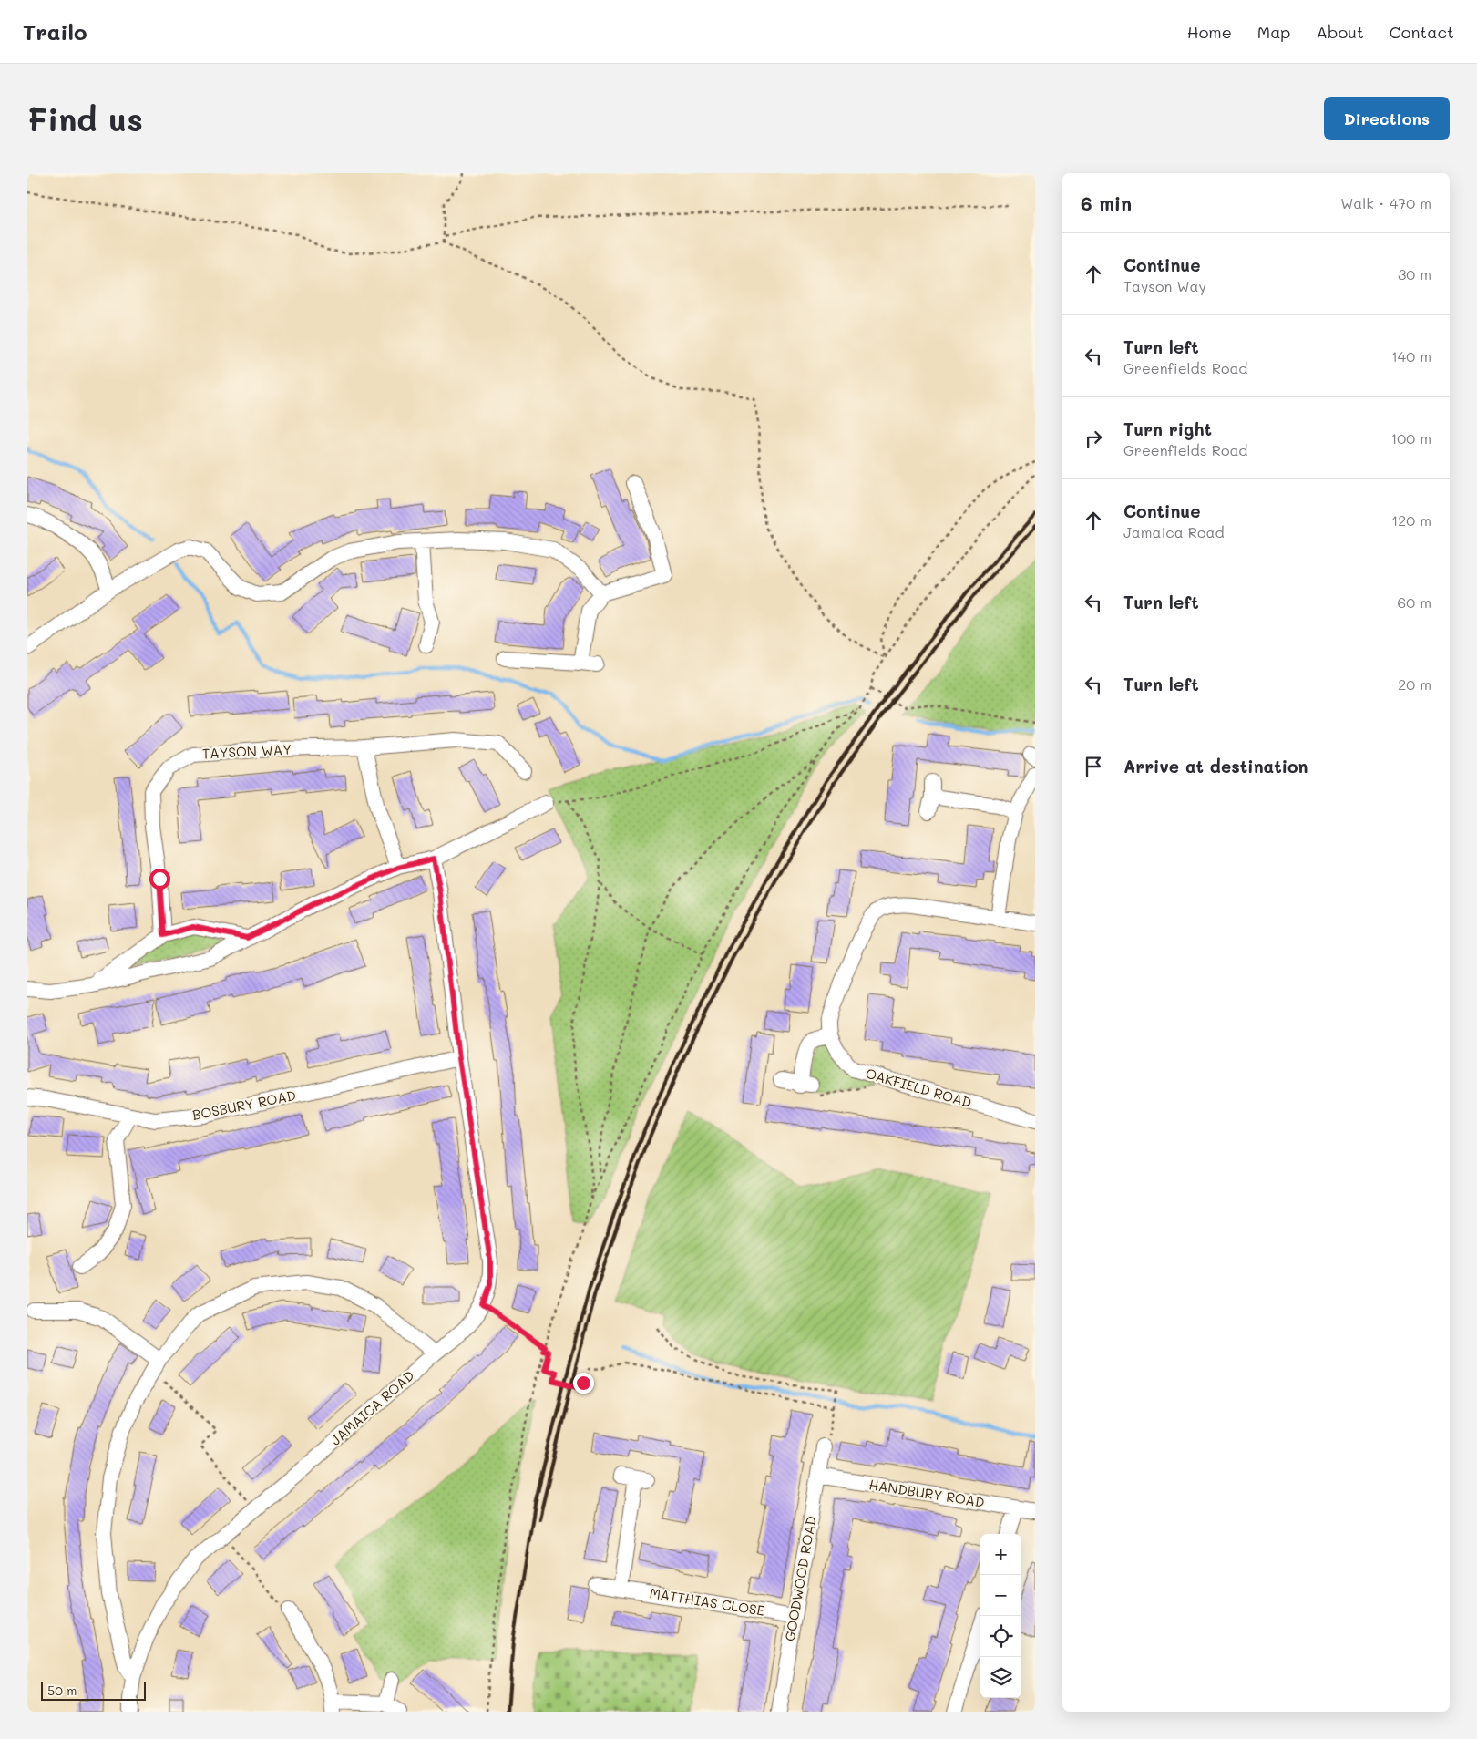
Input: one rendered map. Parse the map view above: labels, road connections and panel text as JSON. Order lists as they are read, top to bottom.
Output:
{
  "streets": {
    "street": [
      "TAYSON WAY",
      "OAKFIELD ROAD",
      "BOSBURY ROAD",
      "JAMAICA ROAD",
      "HANDBURY ROAD",
      "GOODWOOD ROAD",
      "MATTHIAS CLOSE"
    ]
  },
  "crossings": [
    ["BOSBURY ROAD", "JAMAICA ROAD"],
    ["HANDBURY ROAD", "GOODWOOD ROAD"],
    ["GOODWOOD ROAD", "MATTHIAS CLOSE"]
  ],
  "scale_bar": "50 m",
  "page": {
    "header": "Trailo",
    "nav": [
      "Home",
      "Map",
      "About",
      "Contact"
    ],
    "buttons": "Directions",
    "title": "Find us",
    "heading": ["6 min", "Walk · 470 m"],
    "list": [
      ["Continue", "Tayson Way", "30 m"],
      ["Turn left", "Greenfields Road", "140 m"],
      ["Turn right", "Greenfields Road", "100 m"],
      ["Continue", "Jamaica Road", "120 m"],
      ["Turn left", "60 m"],
      ["Turn left", "20 m"],
      "Arrive at destination"
    ],
    "map_buttons": ["+", "−"],
    "scale": "50 m"
  }
}
